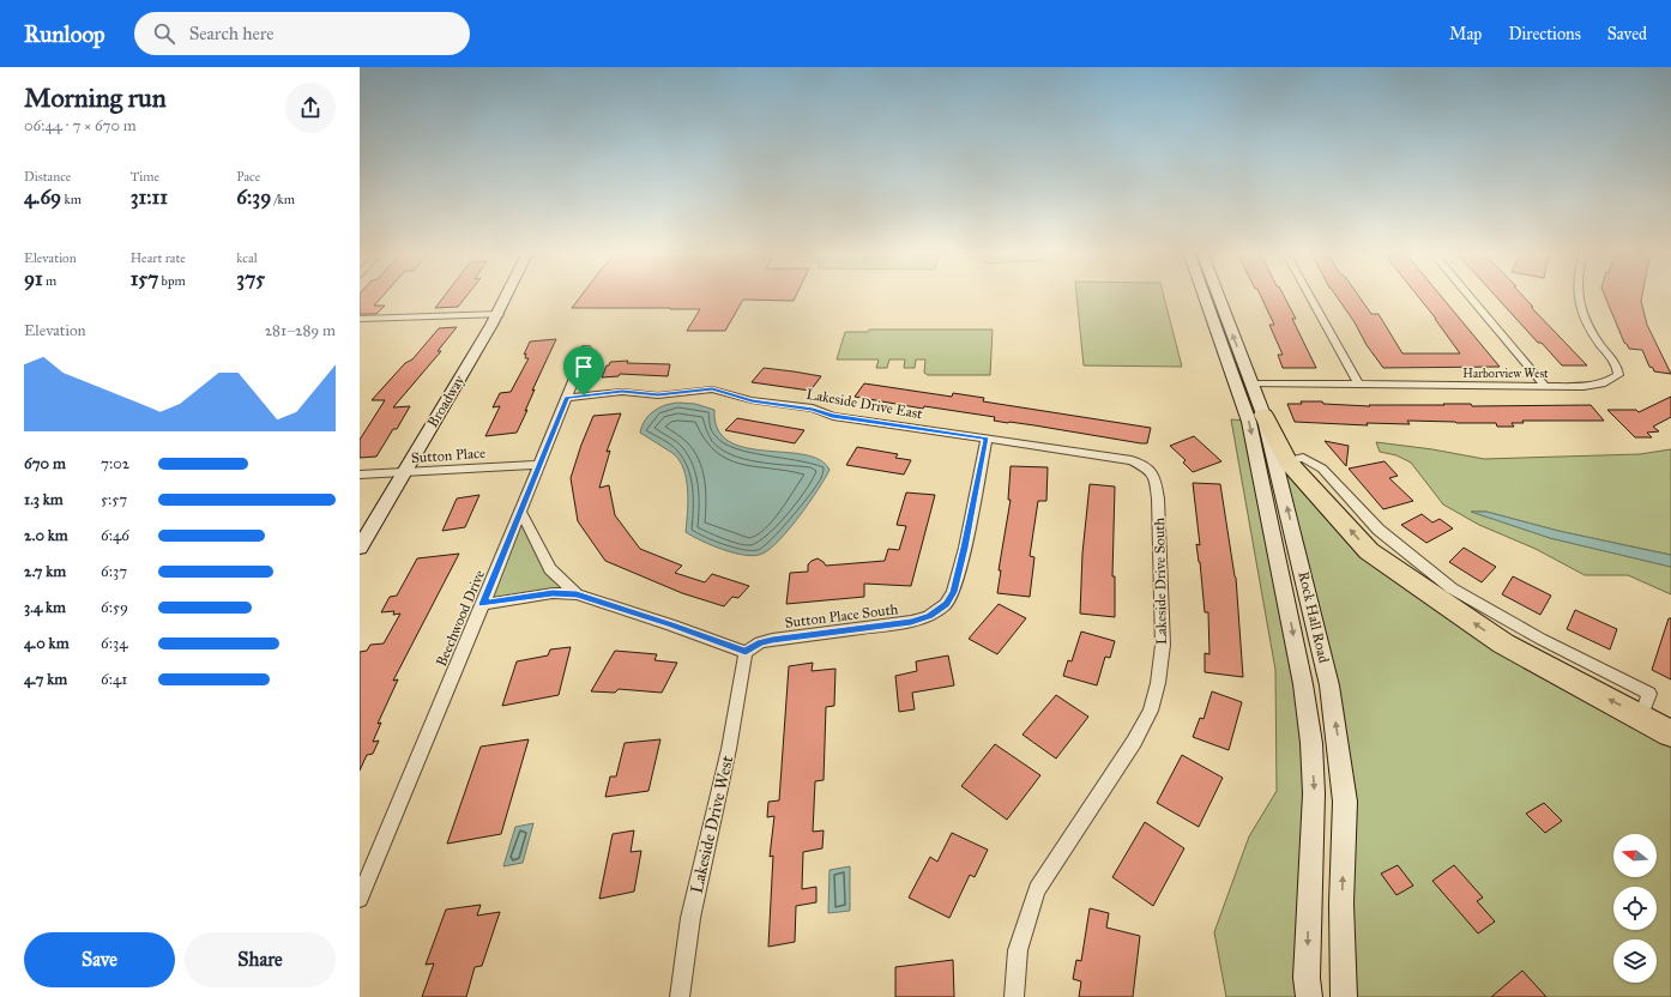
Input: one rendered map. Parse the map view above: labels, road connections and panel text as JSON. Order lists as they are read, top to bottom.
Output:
{
  "streets": {
    "main road": ["Broadway", "Rock Hall Road"],
    "street": [
      "Harborview West",
      "Lakeside Drive East",
      "Sutton Place",
      "Lakeside Drive South",
      "Sutton Place South",
      "Beechwood Drive",
      "Lakeside Drive West"
    ]
  },
  "crossings": [
    ["Harborview West", "Rock Hall Road"],
    ["Broadway", "Sutton Place"],
    ["Lakeside Drive East", "Lakeside Drive South"],
    ["Lakeside Drive East", "Sutton Place South"],
    ["Lakeside Drive East", "Beechwood Drive"],
    ["Sutton Place", "Beechwood Drive"],
    ["Lakeside Drive South", "Sutton Place South"],
    ["Sutton Place South", "Lakeside Drive West"]
  ],
  "north": "left",
  "page": {
    "header": "Runloop",
    "search": "Search here",
    "nav": ["Map", "Directions", "Saved"],
    "heading": ["Morning run", "06:44 · 7 × 670 m"],
    "stats": [
      ["Distance", "4.69 km"],
      ["Time", "31:11"],
      ["Pace", "6:39 /km"],
      ["Elevation", "91 m"],
      ["Heart rate", "157 bpm"],
      ["kcal", "375"]
    ],
    "chart": ["Elevation", "281–289 m"],
    "list": [
      {
        "name": "670 m",
        "note": "7:02"
      },
      {
        "name": "1.3 km",
        "note": "5:57"
      },
      {
        "name": "2.0 km",
        "note": "6:46"
      },
      {
        "name": "2.7 km",
        "note": "6:37"
      },
      {
        "name": "3.4 km",
        "note": "6:59"
      },
      {
        "name": "4.0 km",
        "note": "6:34"
      },
      {
        "name": "4.7 km",
        "note": "6:41"
      }
    ],
    "buttons": ["Save", "Share"]
  }
}
